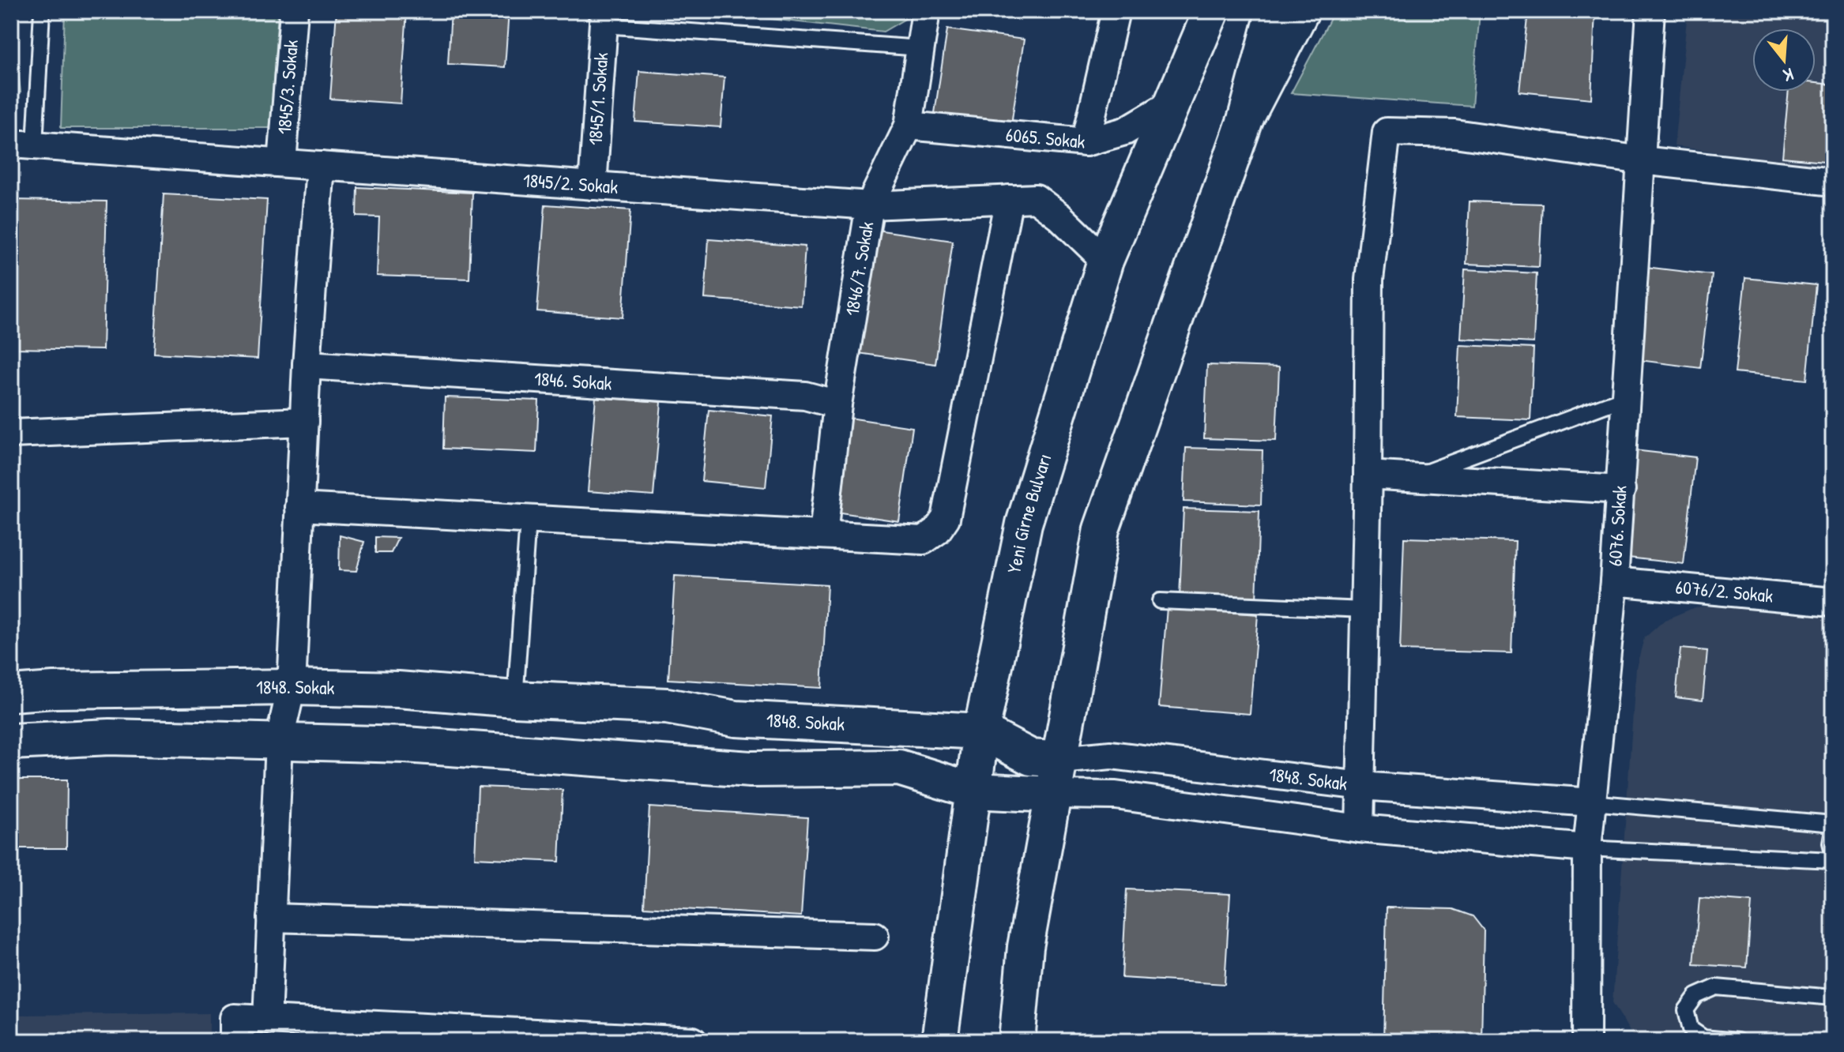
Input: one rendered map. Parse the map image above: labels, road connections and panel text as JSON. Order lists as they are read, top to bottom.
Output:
{
  "streets": {
    "main road": ["Yeni Girne Bulvarı", "1848. Sokak"],
    "street": [
      "1845/3. Sokak",
      "1845/1. Sokak",
      "6065. Sokak",
      "1845/2. Sokak",
      "1846/7. Sokak",
      "1846. Sokak",
      "6076. Sokak",
      "6076/2. Sokak"
    ]
  },
  "crossings": [
    ["1845/3. Sokak", "1845/2. Sokak"],
    ["1845/1. Sokak", "1845/2. Sokak"],
    ["6065. Sokak", "1846/7. Sokak"],
    ["1845/2. Sokak", "1846/7. Sokak"],
    ["1845/2. Sokak", "Yeni Girne Bulvarı"],
    ["1846/7. Sokak", "1846. Sokak"],
    ["Yeni Girne Bulvarı", "1848. Sokak"],
    ["6076. Sokak", "6076/2. Sokak"],
    ["6076. Sokak", "1848. Sokak"]
  ],
  "north": "bottom"
}
